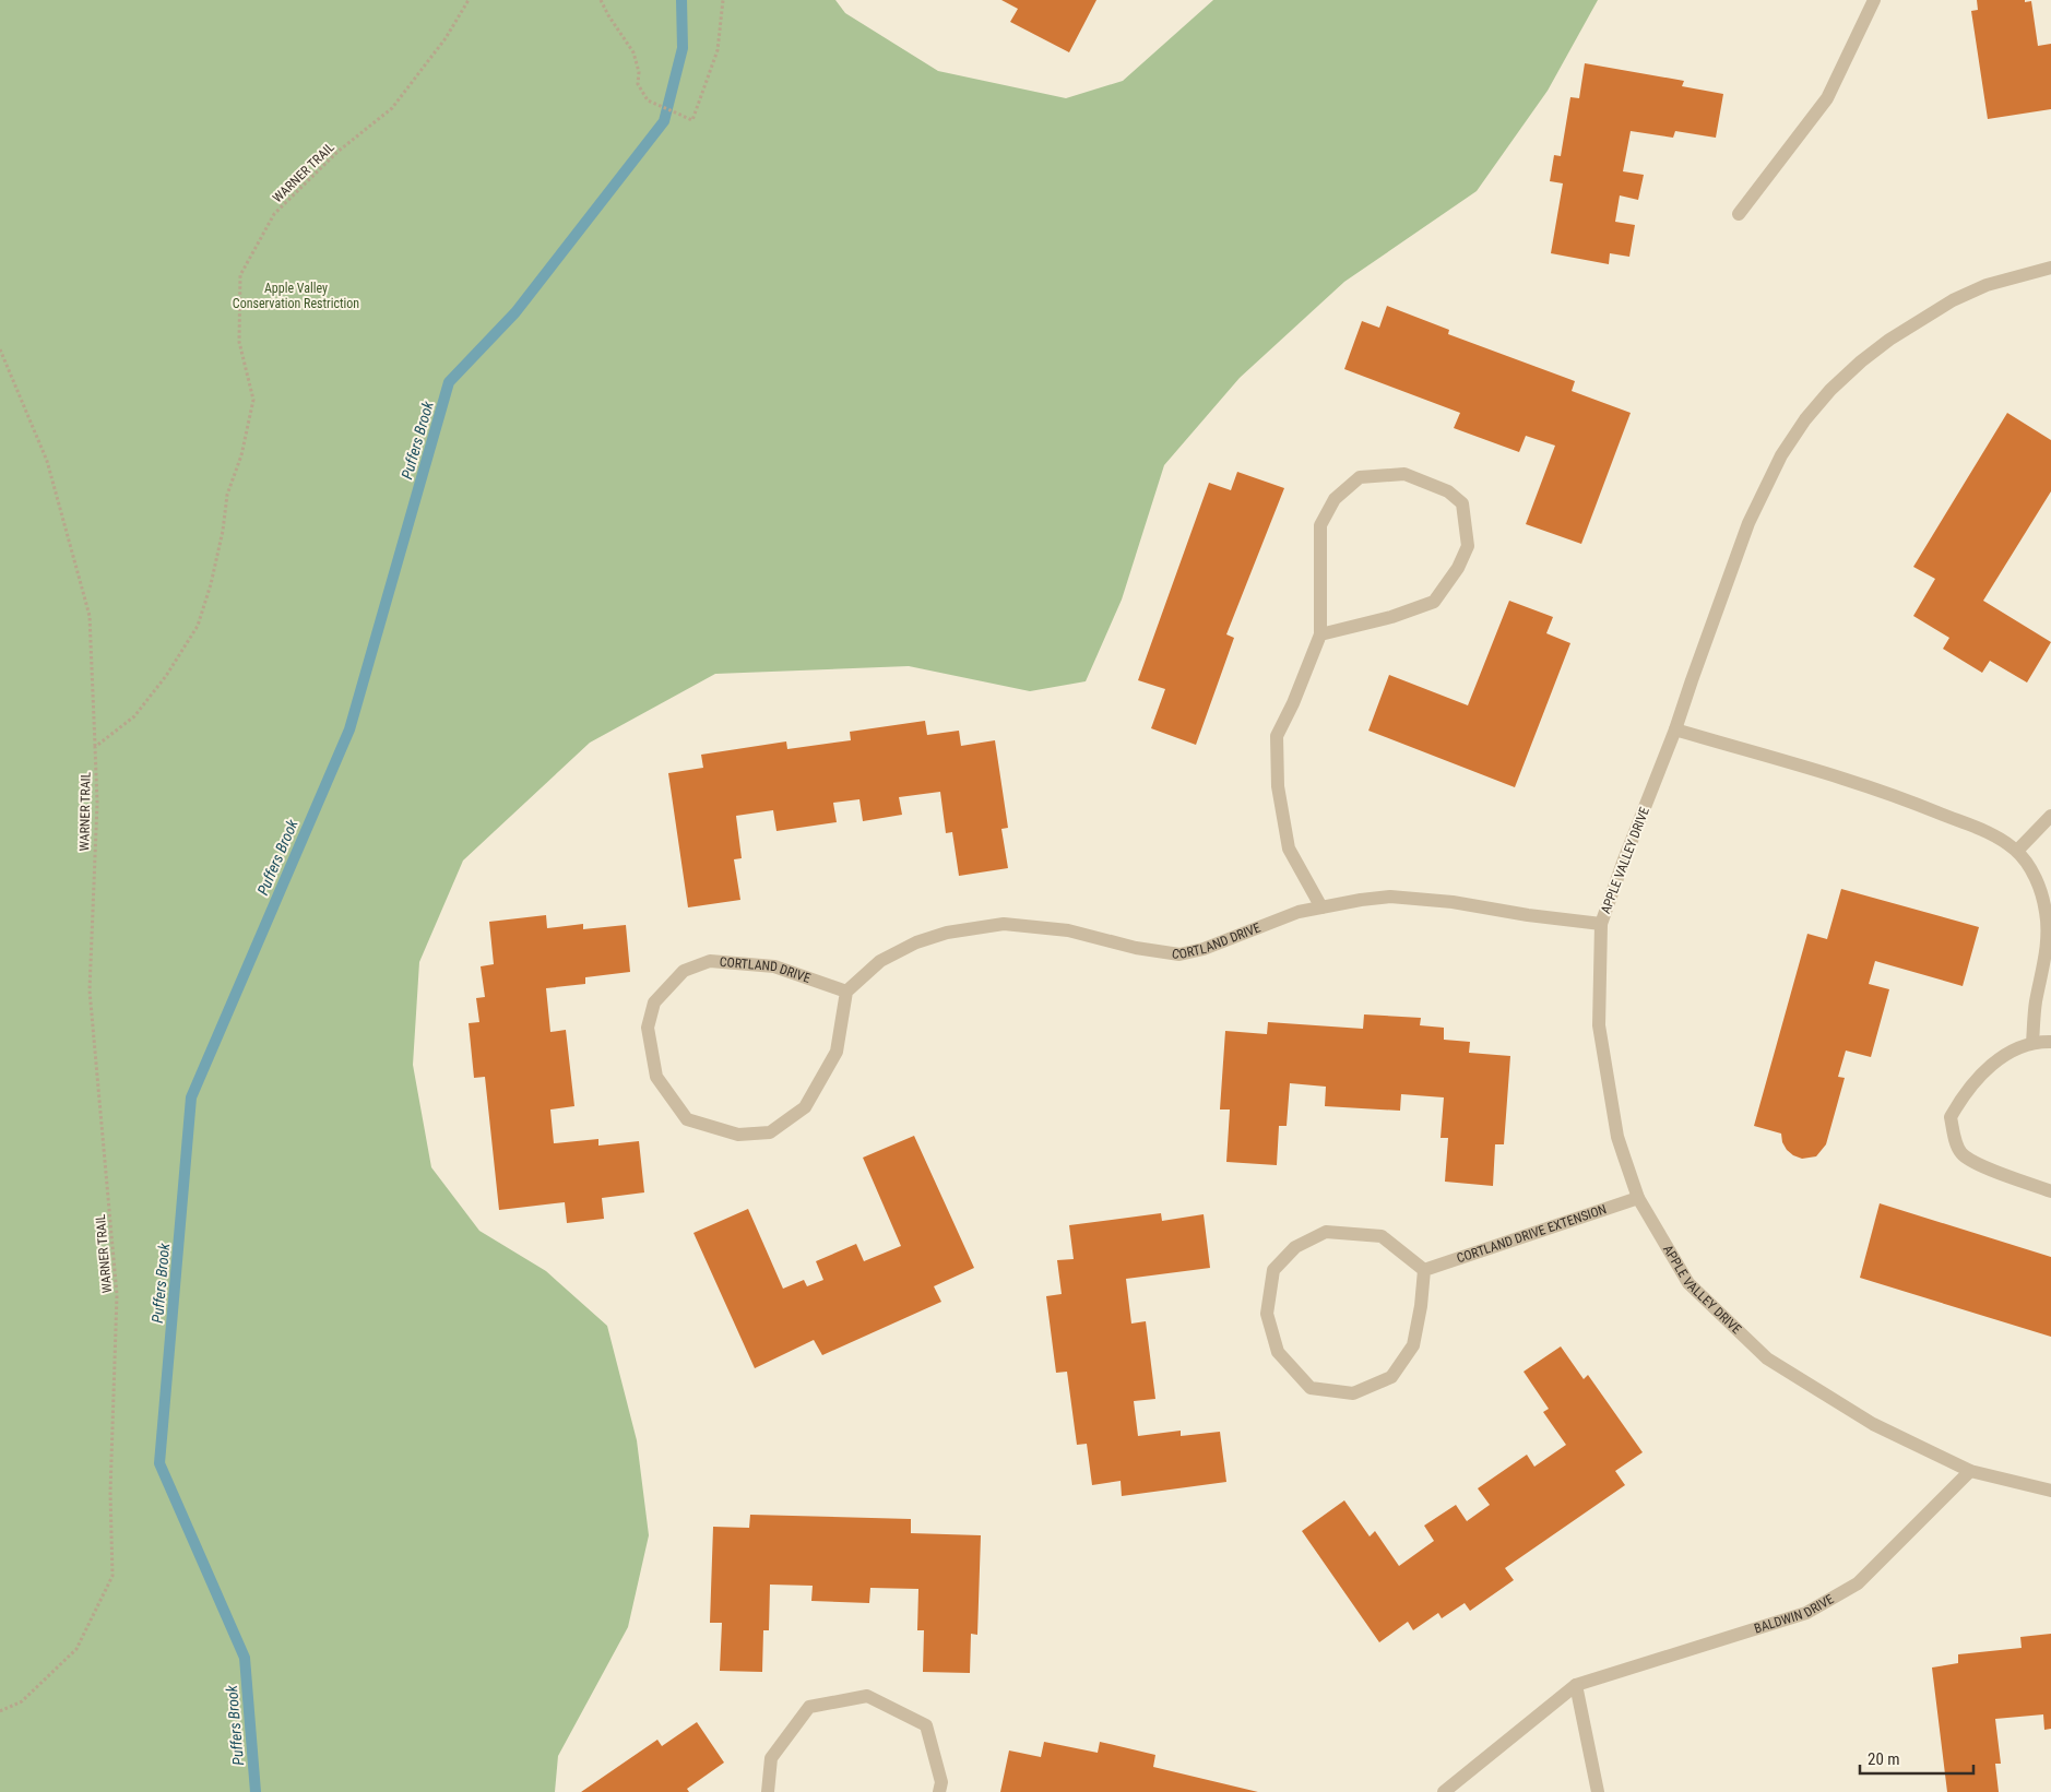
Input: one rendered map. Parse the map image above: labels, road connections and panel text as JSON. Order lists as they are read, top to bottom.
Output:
{
  "streets": {
    "street": [
      "APPLE VALLEY DRIVE",
      "CORTLAND DRIVE",
      "CORTLAND DRIVE EXTENSION",
      "BALDWIN DRIVE"
    ],
    "path": ["WARNER TRAIL"]
  },
  "crossings": [
    ["APPLE VALLEY DRIVE", "CORTLAND DRIVE"],
    ["APPLE VALLEY DRIVE", "CORTLAND DRIVE EXTENSION"],
    ["APPLE VALLEY DRIVE", "BALDWIN DRIVE"]
  ],
  "water": ["Puffers Brook"],
  "parks": ["Apple Valley Conservation Restriction"],
  "scale_bar": "20 m"
}
